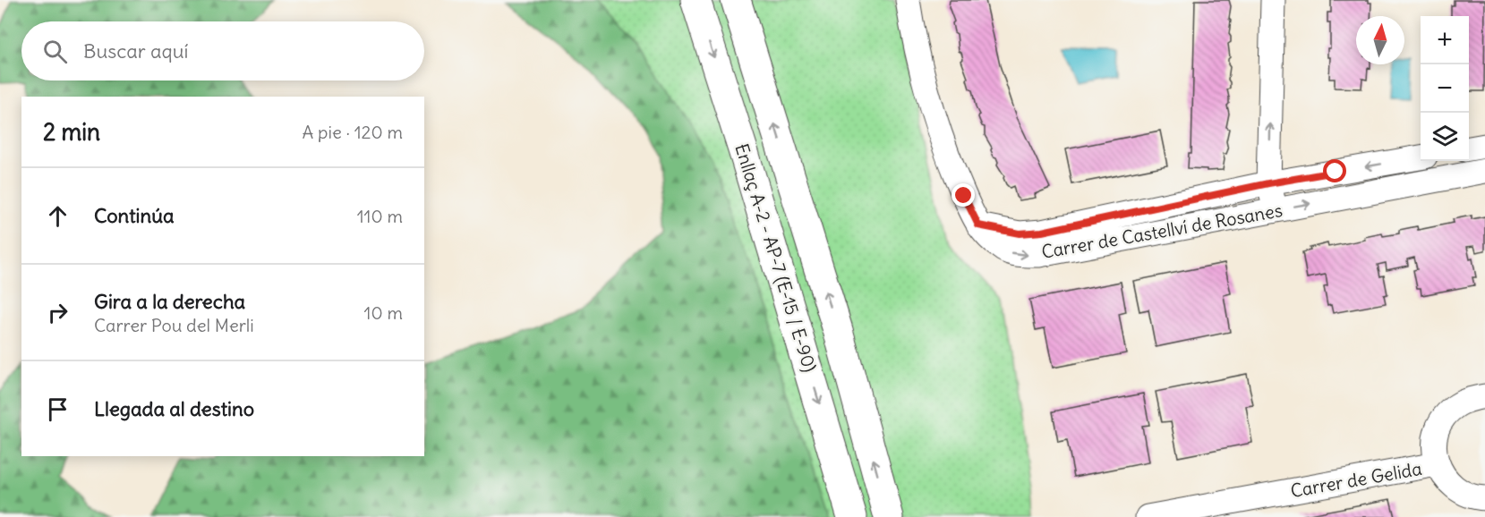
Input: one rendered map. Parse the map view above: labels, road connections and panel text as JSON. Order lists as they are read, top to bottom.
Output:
{
  "streets": {
    "highway": ["Enllaç A-2 - AP-7 (E-15 / E-90)"],
    "street": ["Carrer de Castellví de Rosanes", "Carrer de Gelida"]
  },
  "north": "top",
  "page": {
    "map_buttons": ["+", "−"],
    "search": "Buscar aquí",
    "heading": ["2 min", "A pie · 120 m"],
    "list": [
      ["Continúa", "110 m"],
      ["Gira a la derecha", "Carrer Pou del Merli", "10 m"],
      "Llegada al destino"
    ]
  }
}
